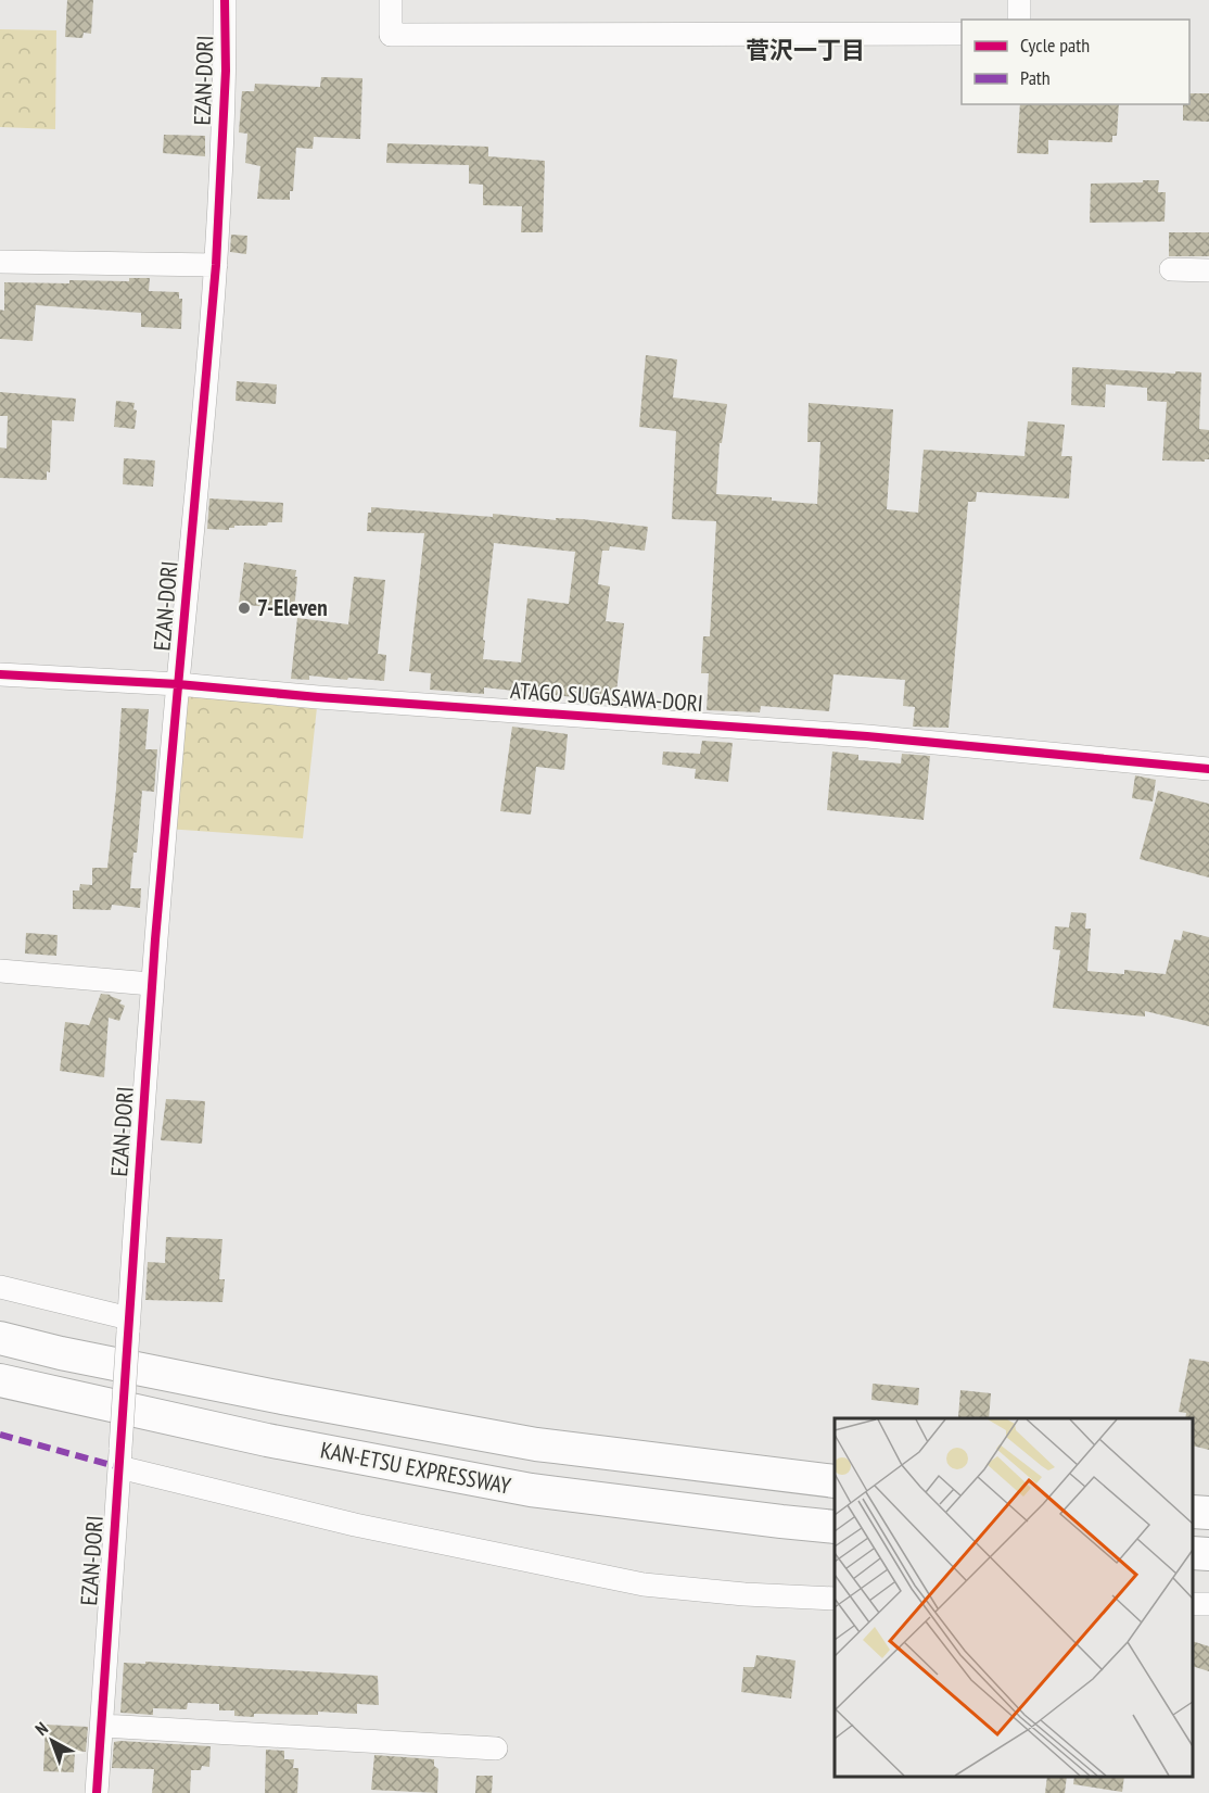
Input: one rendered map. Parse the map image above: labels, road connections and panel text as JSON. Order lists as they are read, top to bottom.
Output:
{
  "streets": {
    "highway": ["KAN-ETSU EXPRESSWAY"],
    "street": ["EZAN-DORI", "ATAGO SUGASAWA-DORI"]
  },
  "crossings": [
    ["EZAN-DORI", "ATAGO SUGASAWA-DORI"]
  ],
  "districts": ["菅沢一丁目"],
  "places": ["7-Eleven"],
  "legend": ["Cycle path", "Path"],
  "north": "top left"
}
